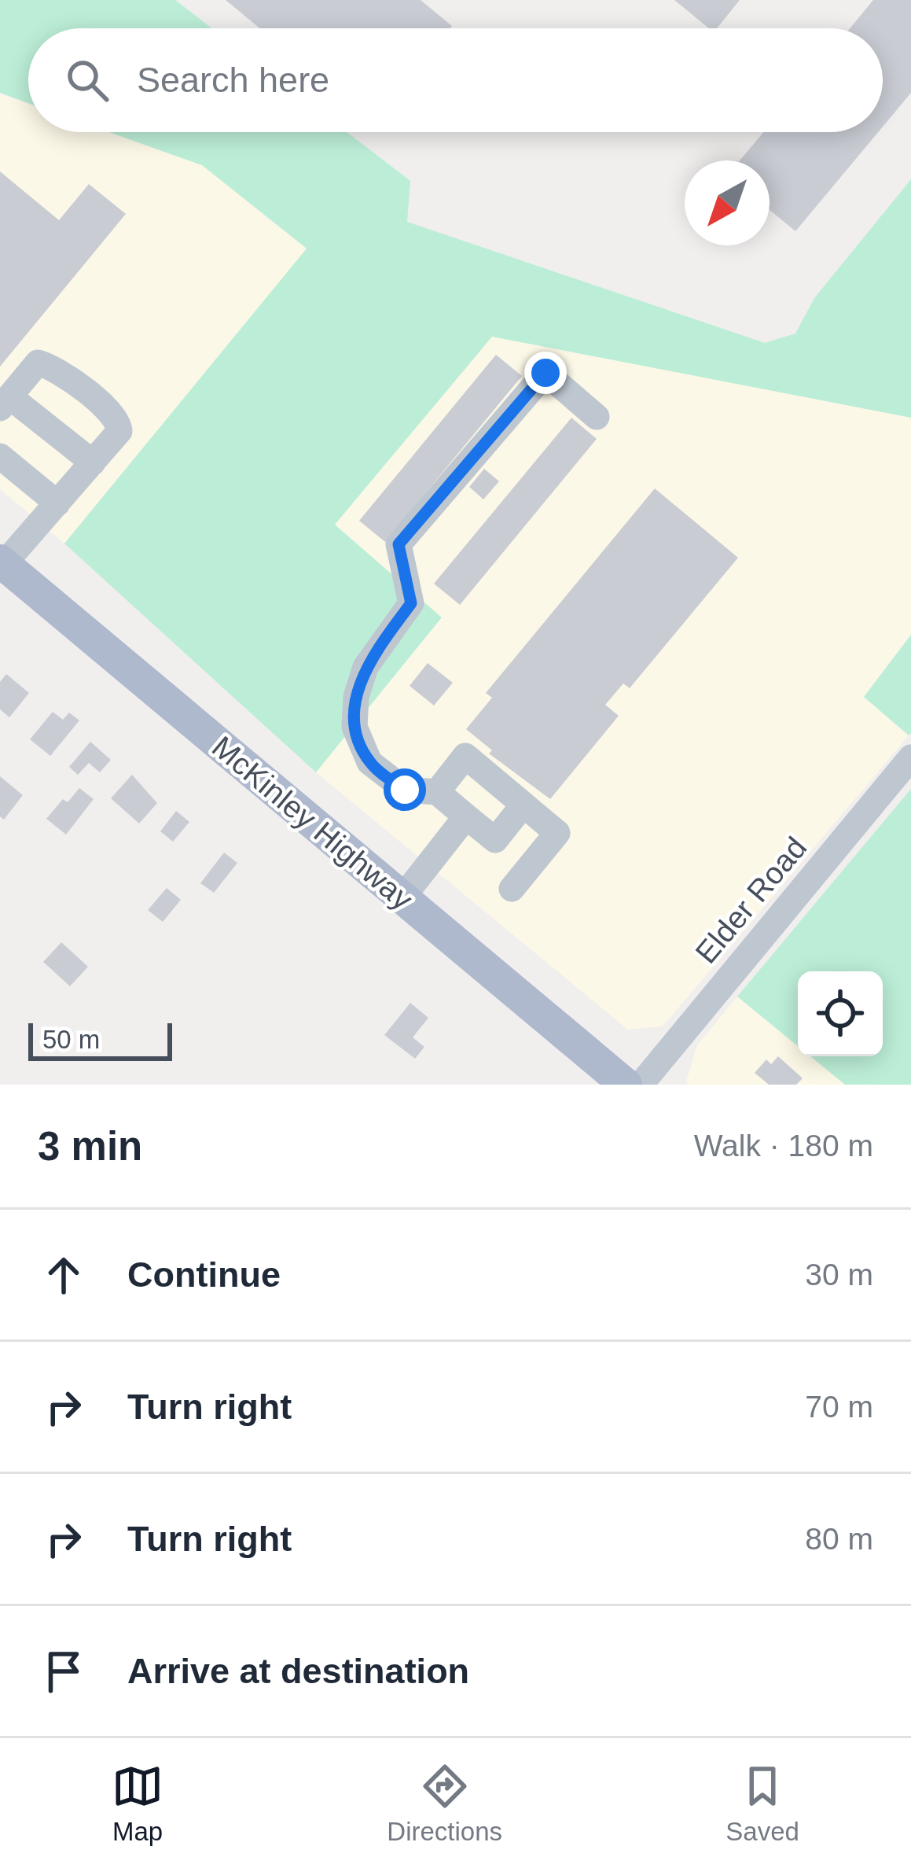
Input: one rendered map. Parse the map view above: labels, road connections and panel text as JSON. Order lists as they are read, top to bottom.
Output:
{
  "streets": {
    "main road": ["McKinley Highway"],
    "street": ["Elder Road"]
  },
  "scale_bar": "50 m",
  "north": "bottom left",
  "page": {
    "search": "Search here",
    "scale": "50 m",
    "heading": ["3 min", "Walk · 180 m"],
    "list": [
      ["Continue", "30 m"],
      ["Turn right", "70 m"],
      ["Turn right", "80 m"],
      "Arrive at destination"
    ],
    "nav": ["Map", "Directions", "Saved"]
  }
}
